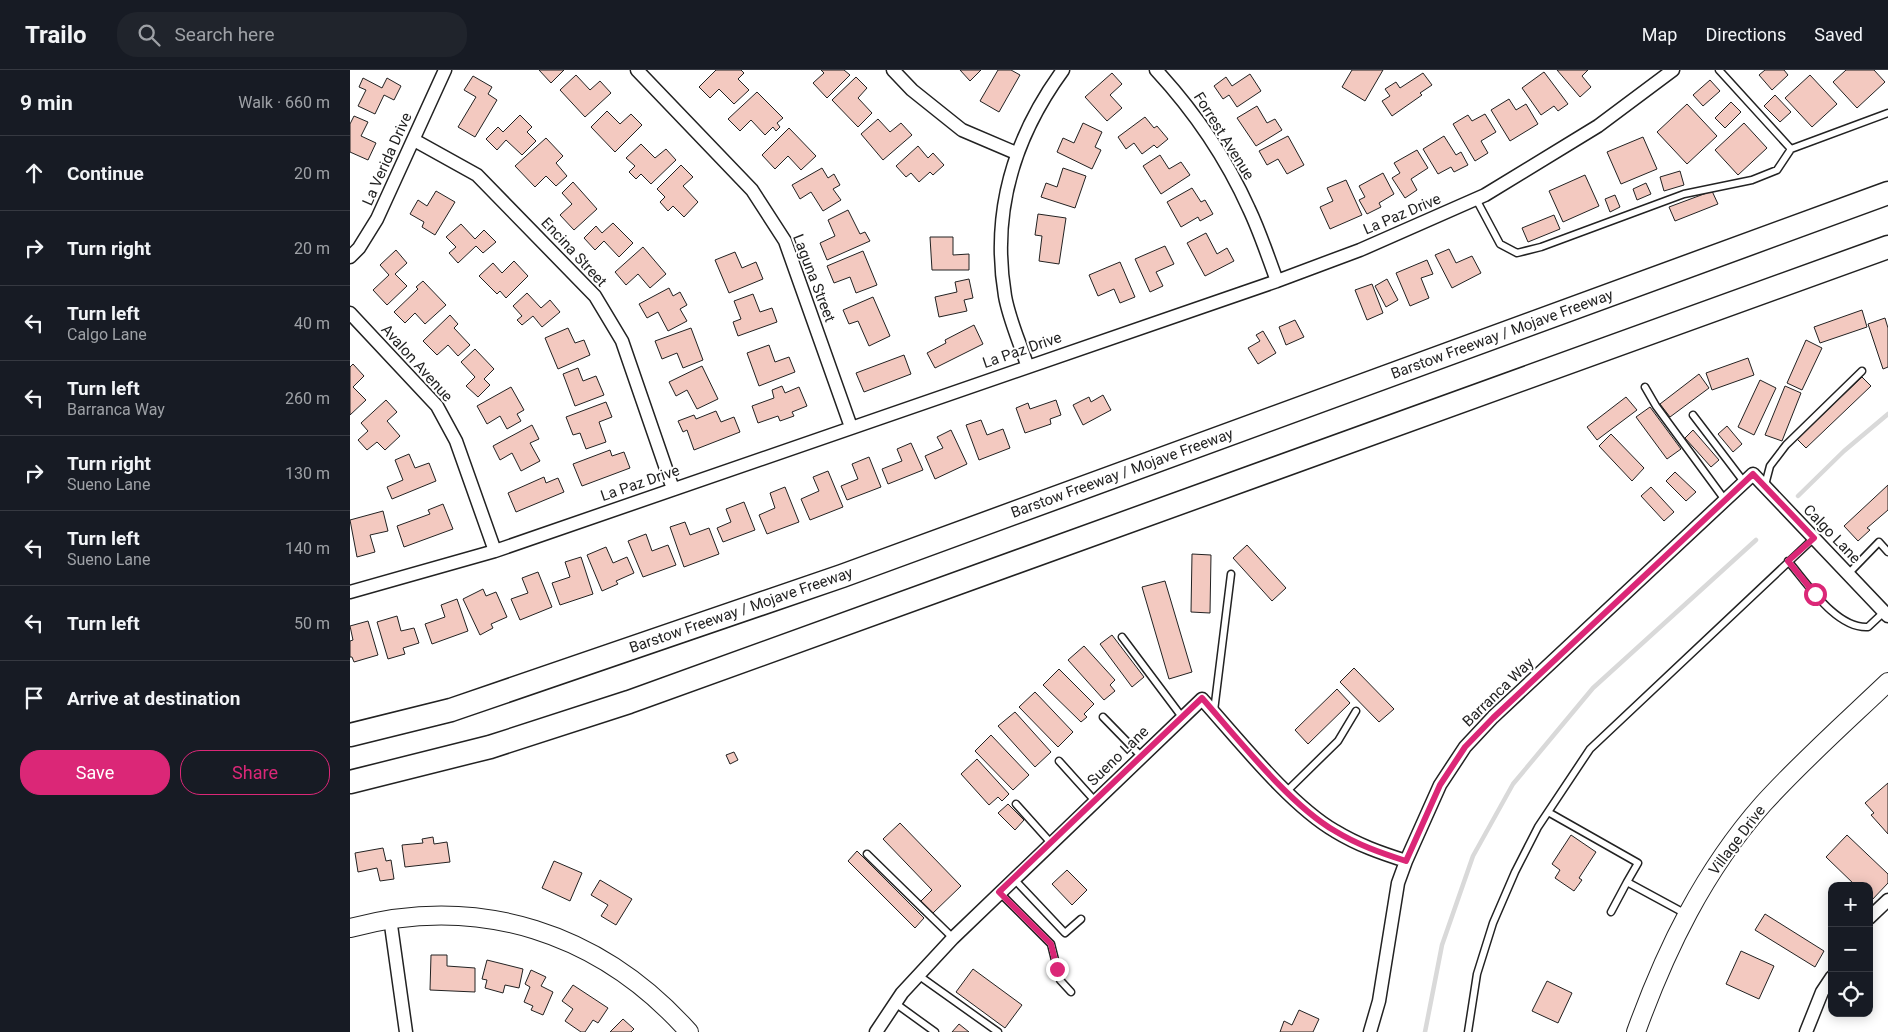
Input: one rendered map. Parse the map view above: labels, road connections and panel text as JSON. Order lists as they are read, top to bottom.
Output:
{
  "streets": {
    "highway": ["Barstow Freeway / Mojave Freeway"],
    "main road": ["Village Drive"],
    "street": [
      "Forrest Avenue",
      "La Verida Drive",
      "La Paz Drive",
      "Encina Street",
      "Laguna Street",
      "Avalon Avenue",
      "Calgo Lane",
      "Barranca Way",
      "Sueno Lane"
    ]
  },
  "crossings": [
    ["Forrest Avenue", "La Paz Drive"],
    ["La Verida Drive", "Encina Street"],
    ["La Paz Drive", "Encina Street"],
    ["La Paz Drive", "Laguna Street"],
    ["La Paz Drive", "Avalon Avenue"],
    ["Calgo Lane", "Barranca Way"],
    ["Barranca Way", "Sueno Lane"]
  ],
  "page": {
    "header": "Trailo",
    "search": "Search here",
    "nav": ["Map", "Directions", "Saved"],
    "heading": ["9 min", "Walk · 660 m"],
    "list": [
      ["Continue", "20 m"],
      ["Turn right", "20 m"],
      ["Turn left", "Calgo Lane", "40 m"],
      ["Turn left", "Barranca Way", "260 m"],
      ["Turn right", "Sueno Lane", "130 m"],
      ["Turn left", "Sueno Lane", "140 m"],
      ["Turn left", "50 m"],
      "Arrive at destination"
    ],
    "buttons": ["Save", "Share"],
    "map_buttons": ["+", "−"]
  }
}
